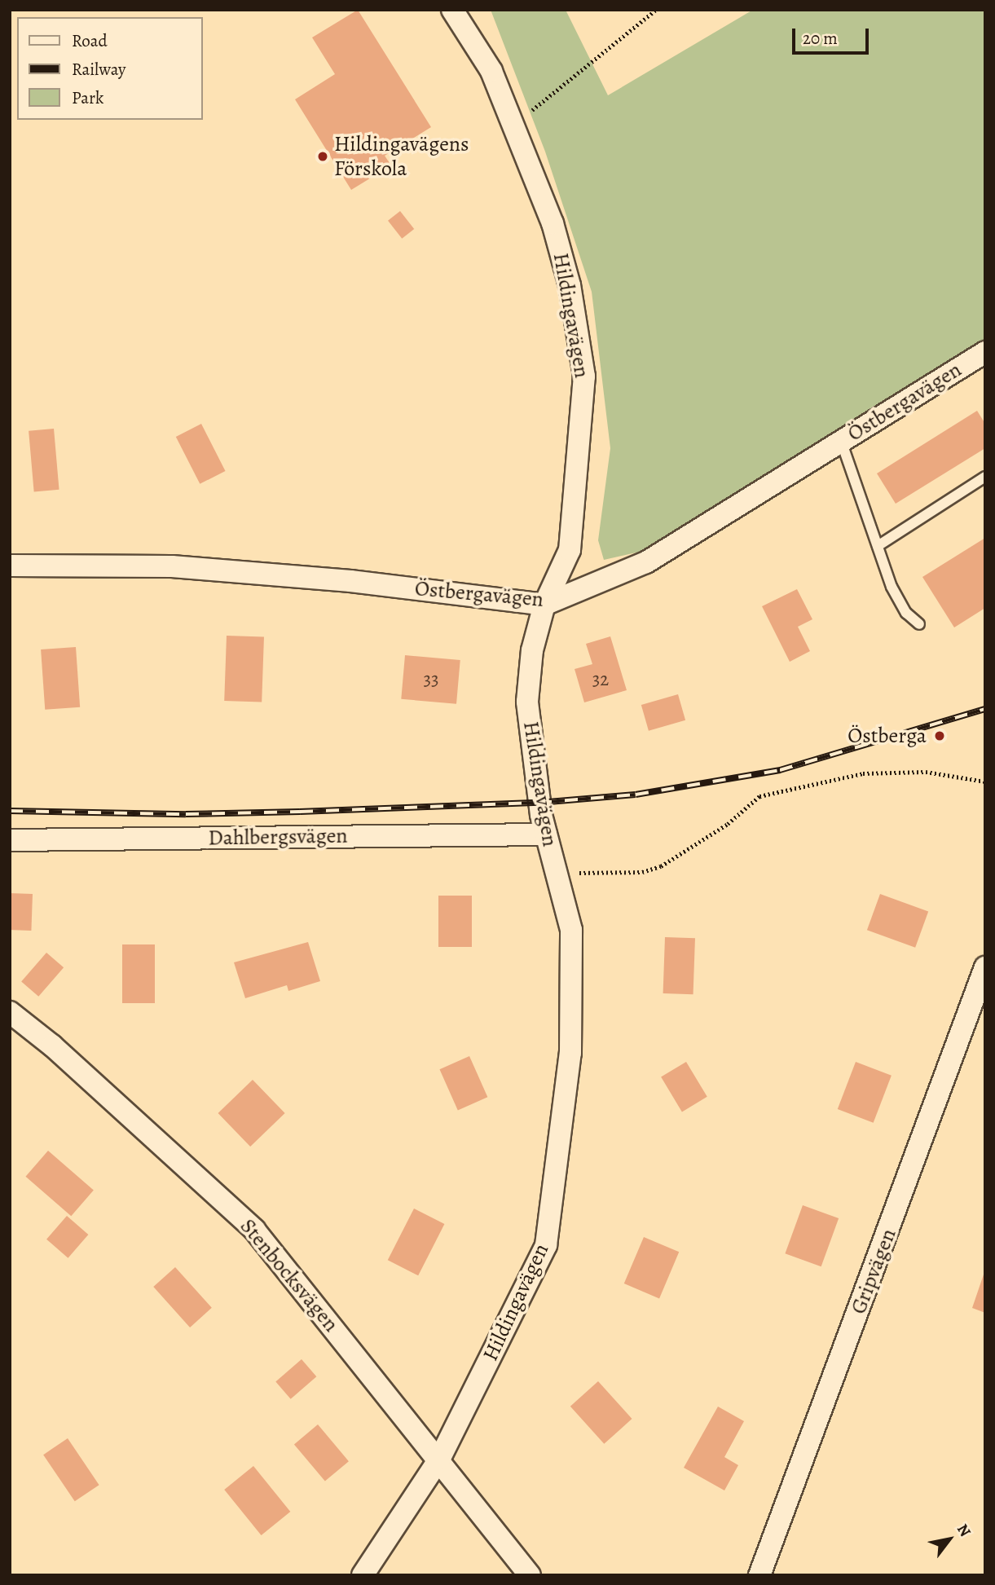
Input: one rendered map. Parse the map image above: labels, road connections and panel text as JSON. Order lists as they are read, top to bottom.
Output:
{
  "streets": {
    "street": [
      "Hildingavägen",
      "Östbergavägen",
      "Dahlbergsvägen",
      "Gripvägen",
      "Stenbocksvägen"
    ]
  },
  "crossings": [
    ["Hildingavägen", "Östbergavägen"],
    ["Hildingavägen", "Dahlbergsvägen"],
    ["Hildingavägen", "Stenbocksvägen"]
  ],
  "places": ["Hildingavägens Förskola", "Östberga"],
  "house_numbers": ["33", "32"],
  "legend": ["Road", "Railway", "Park"],
  "scale_bar": "20 m",
  "north": "top right"
}
